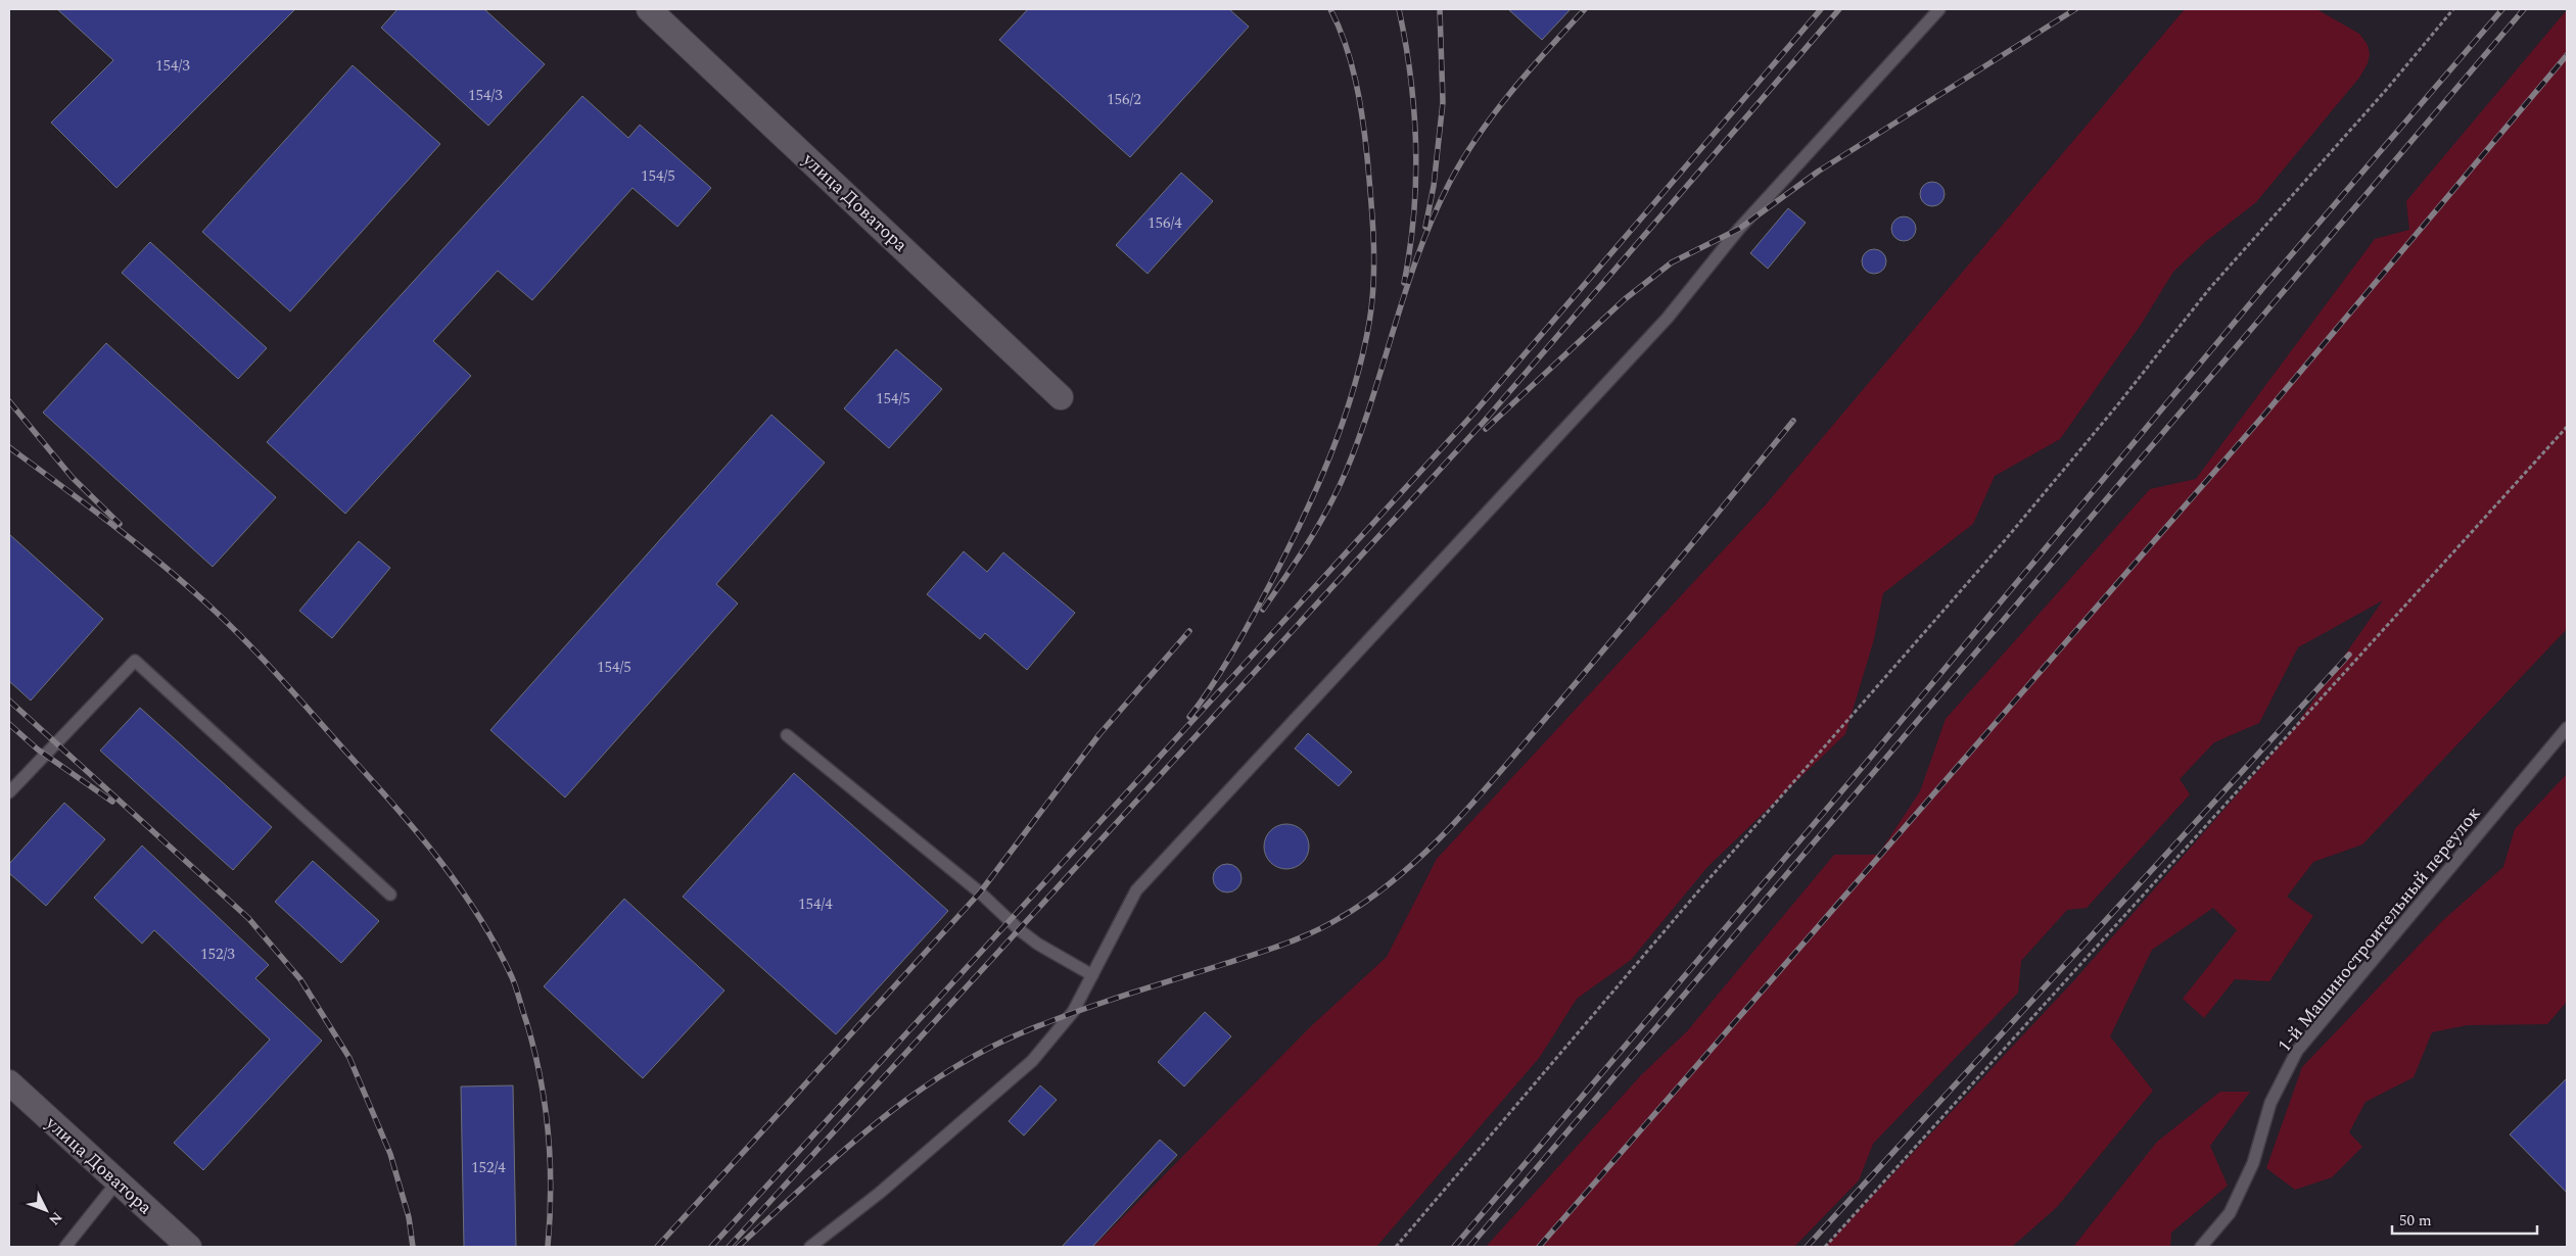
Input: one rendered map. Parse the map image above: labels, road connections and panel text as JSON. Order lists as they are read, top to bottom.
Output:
{
  "streets": {
    "street": ["улица Доватора"],
    "lane": ["1-й Машиностроительный переулок"]
  },
  "house_numbers": [
    "154/3",
    "154/3",
    "156/2",
    "154/5",
    "156/4",
    "154/5",
    "154/5",
    "154/4",
    "152/3",
    "152/4"
  ],
  "scale_bar": "50 m",
  "north": "bottom right"
}
